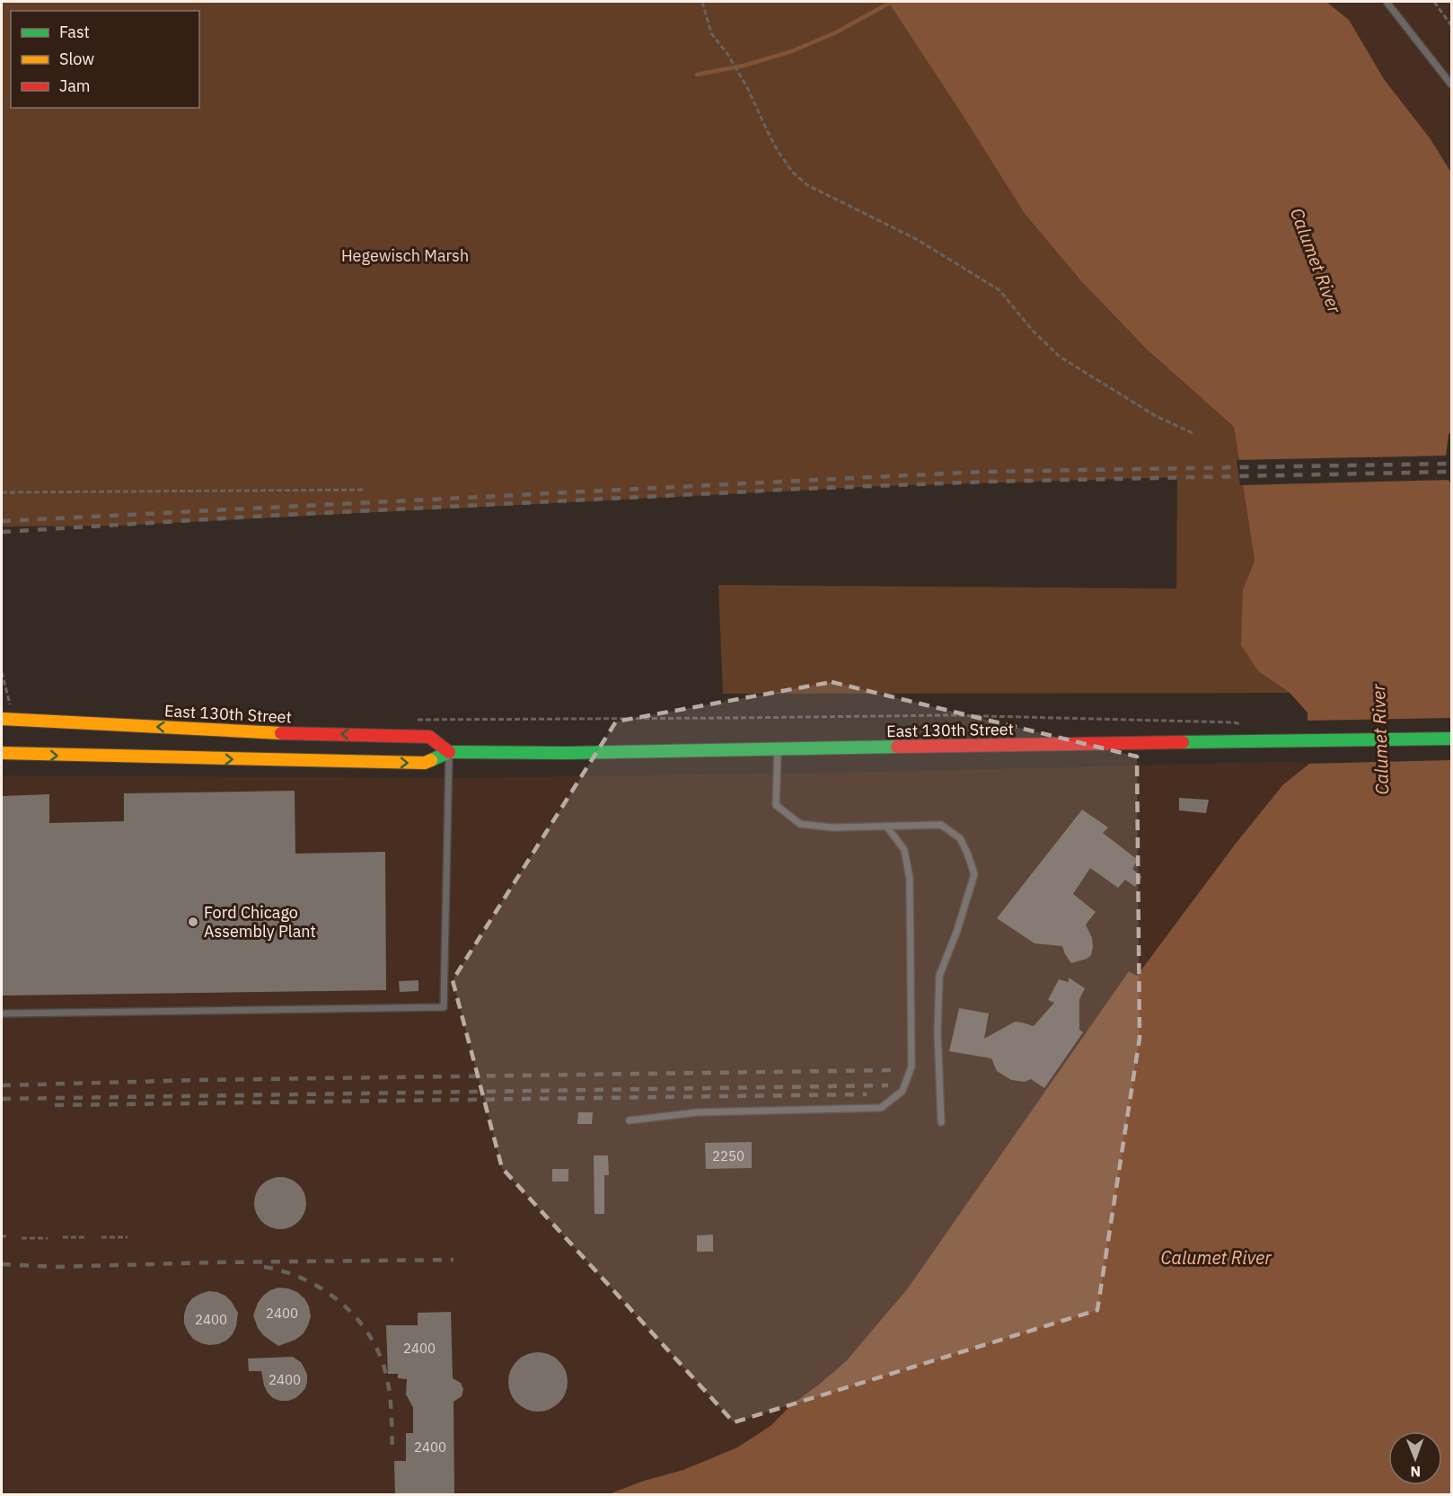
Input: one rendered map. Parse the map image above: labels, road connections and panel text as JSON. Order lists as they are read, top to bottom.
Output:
{
  "streets": {
    "main road": ["East 130th Street"]
  },
  "water": ["Calumet River"],
  "parks": ["Hegewisch Marsh"],
  "places": ["Ford Chicago Assembly Plant"],
  "house_numbers": [
    "2250",
    "2400",
    "2400",
    "2400",
    "2400",
    "2400"
  ],
  "legend": ["Fast", "Slow", "Jam"],
  "north": "bottom"
}
